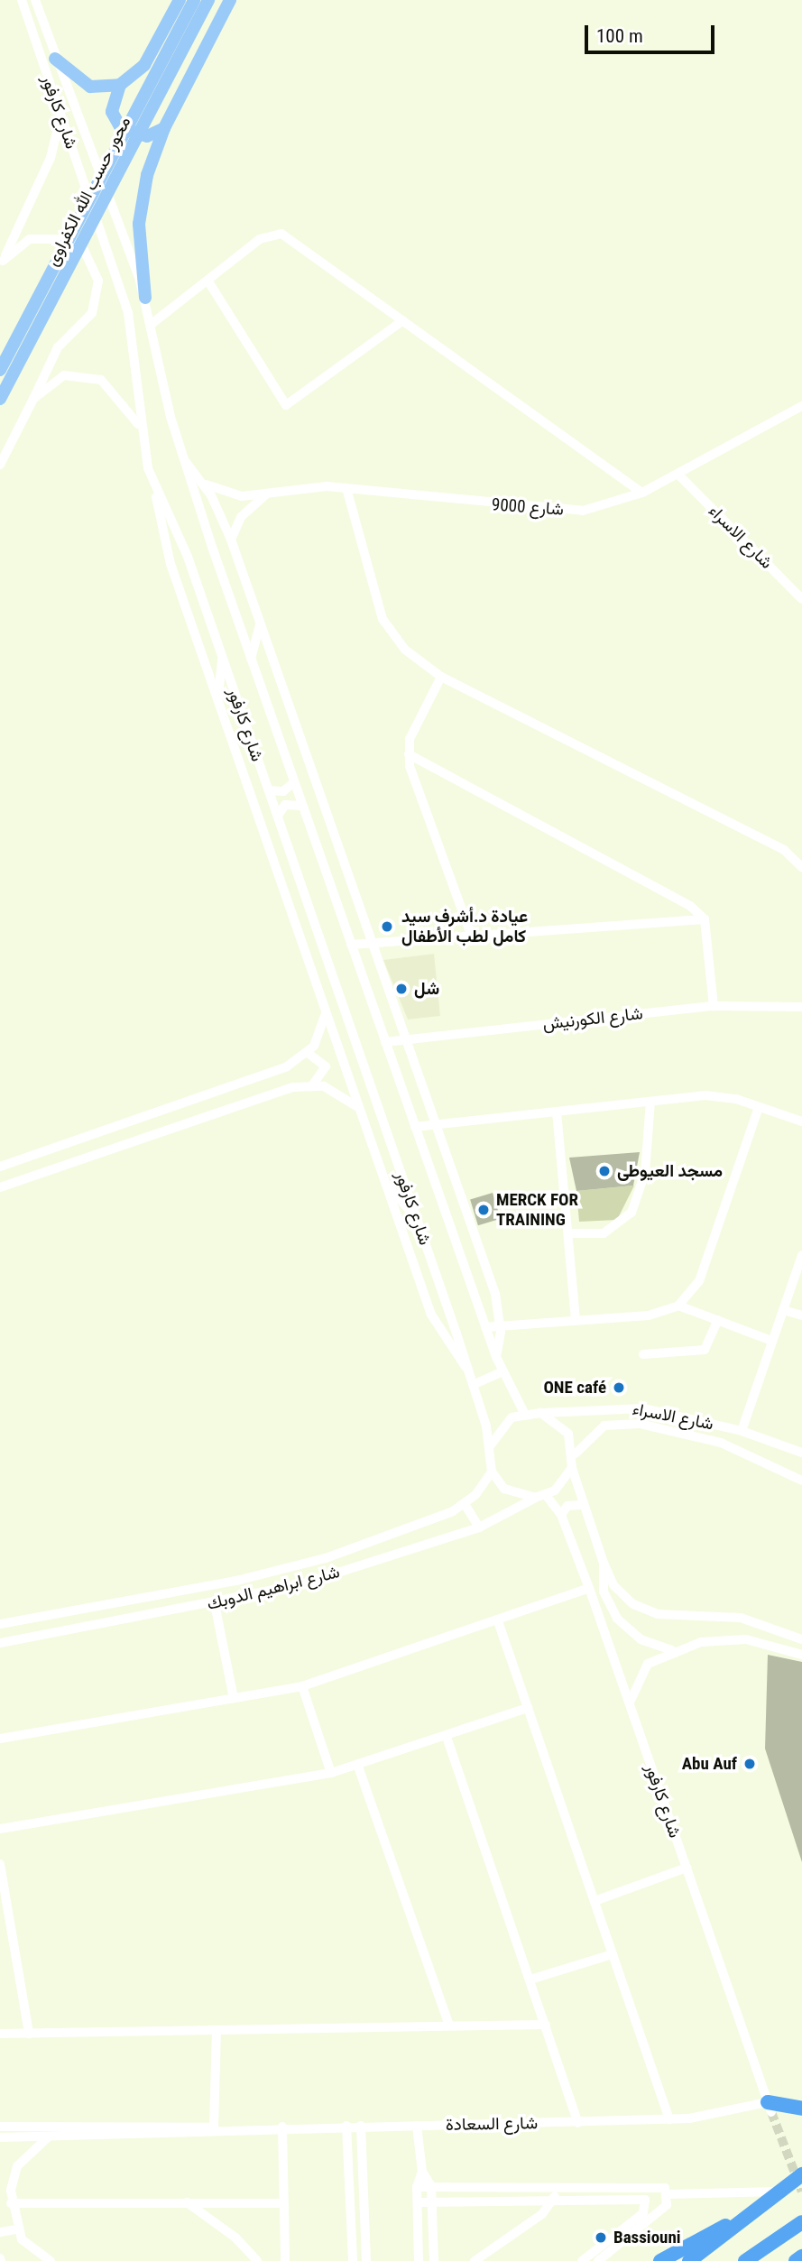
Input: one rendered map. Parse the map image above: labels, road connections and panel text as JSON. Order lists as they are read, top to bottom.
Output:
{
  "streets": {
    "main road": ["محور حسب الله الكفراوى"],
    "street": [
      "شارع كارفور",
      "شارع 9000",
      "شارع الاسراء",
      "شارع الكورنيش",
      "شارع ابراهيم الدوبك",
      "شارع السعادة"
    ]
  },
  "crossings": [
    ["شارع كارفور", "شارع الاسراء"],
    ["شارع كارفور", "شارع الكورنيش"],
    ["شارع كارفور", "شارع ابراهيم الدوبك"],
    ["شارع كارفور", "شارع السعادة"],
    ["شارع 9000", "شارع الاسراء"],
    ["شارع الاسراء", "شارع ابراهيم الدوبك"]
  ],
  "places": [
    "عيادة د.أشرف سيد كامل لطب الأطفال",
    "شل",
    "مسجد العيوطى",
    "MERCK FOR TRAINING",
    "ONE café",
    "Abu Auf",
    "Bassiouni"
  ],
  "scale_bar": "100 m"
}
